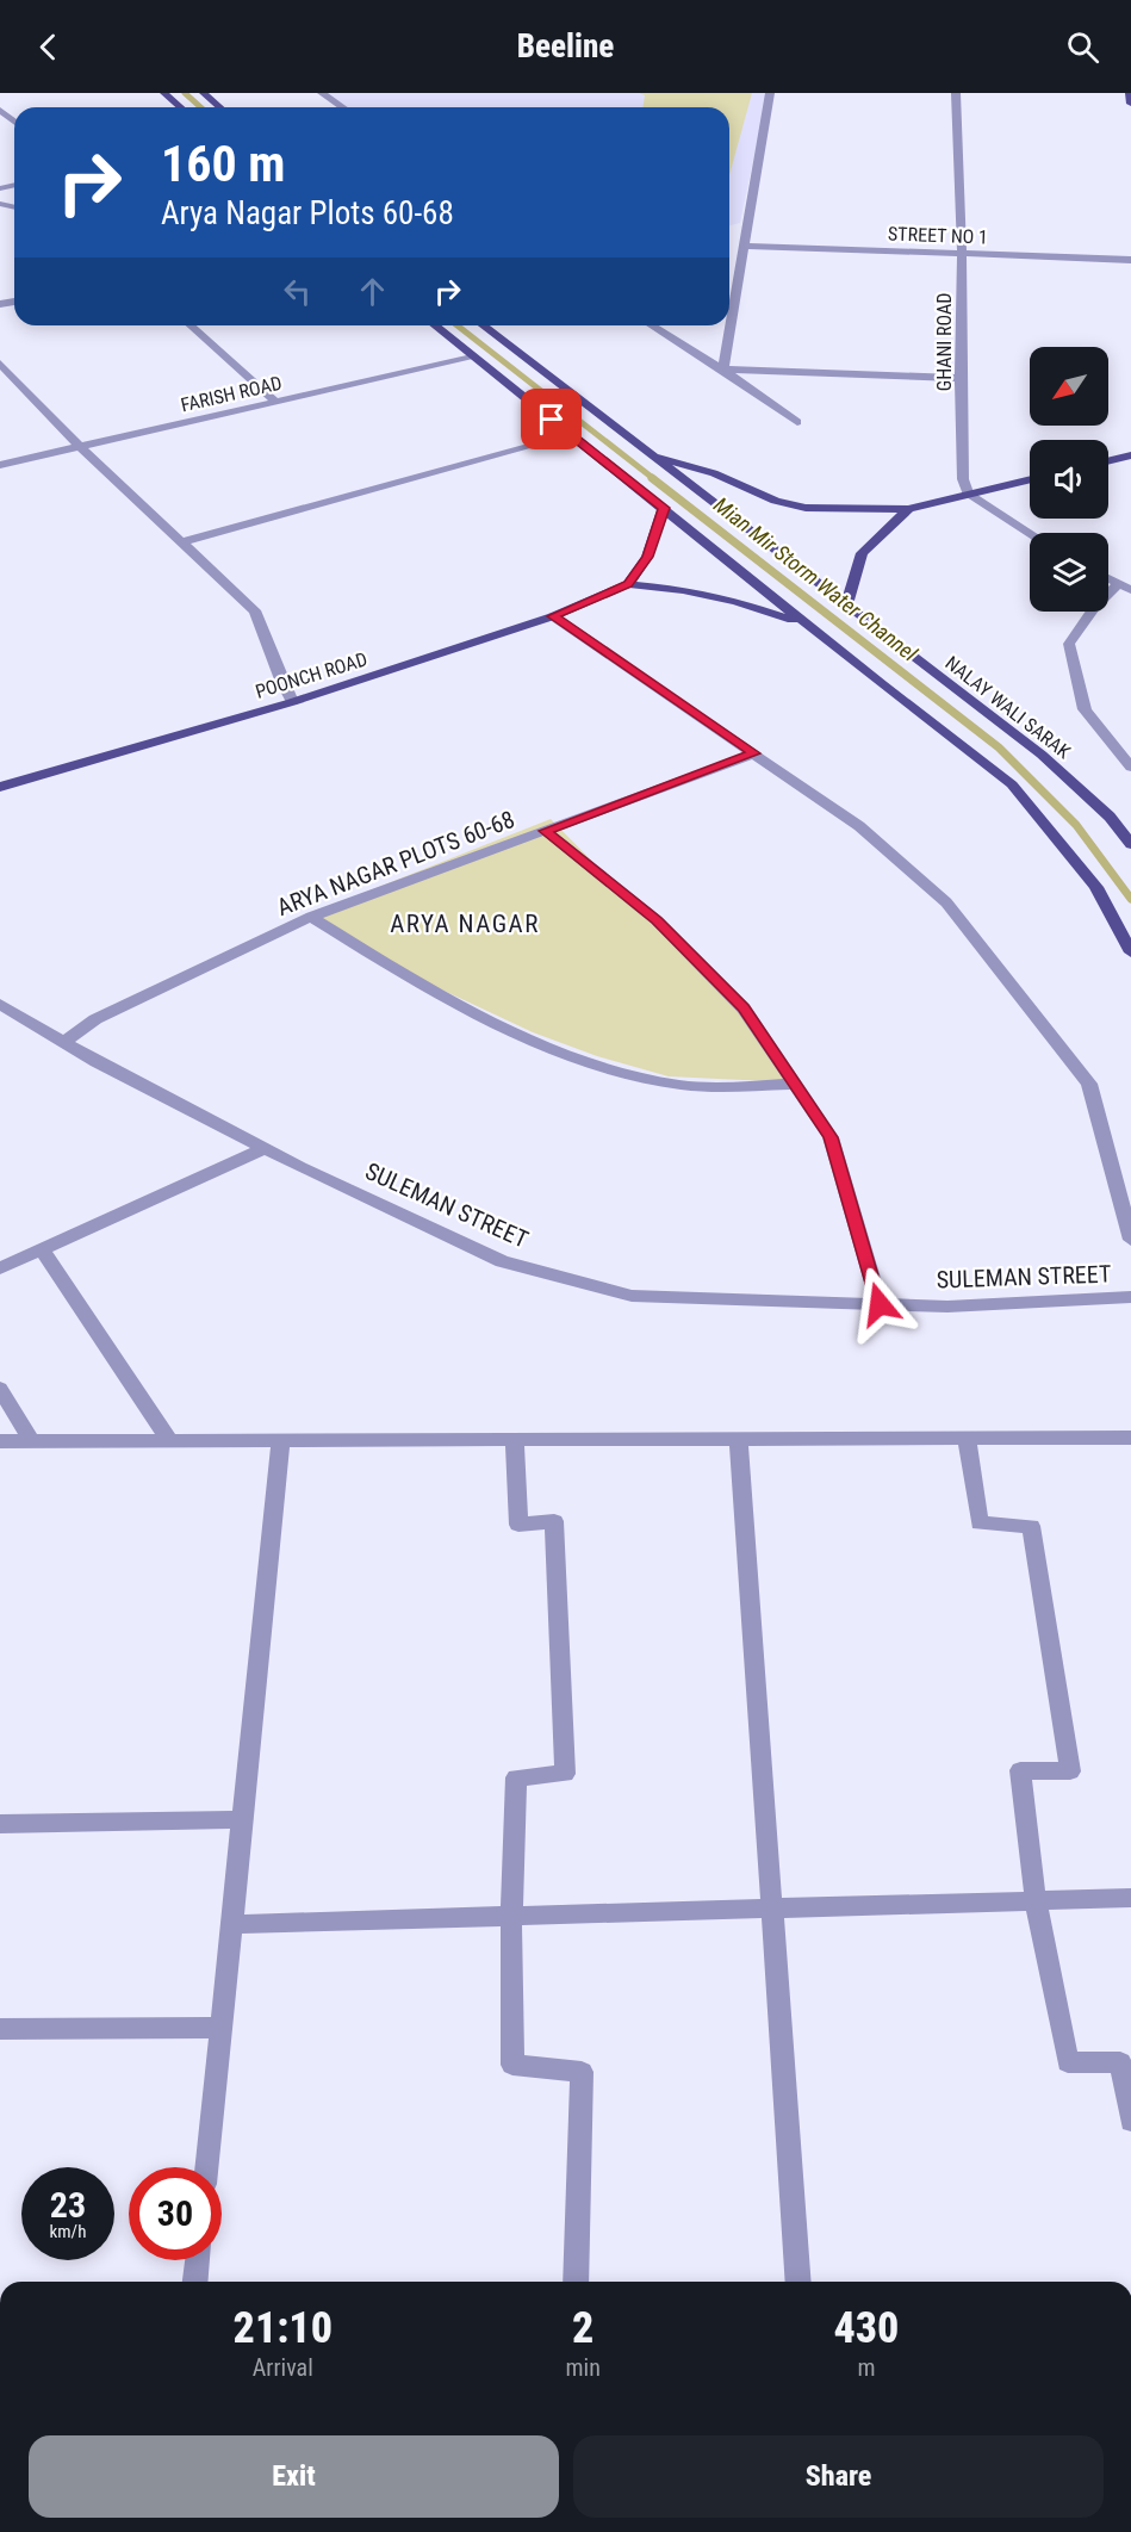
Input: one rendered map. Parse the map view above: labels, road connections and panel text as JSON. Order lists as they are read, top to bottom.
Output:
{
  "streets": {
    "main road": ["POONCH ROAD", "NALAY WALI SARAK"],
    "street": [
      "STREET NO 1",
      "GHANI ROAD",
      "FARISH ROAD",
      "ARYA NAGAR PLOTS 60-68",
      "SULEMAN STREET"
    ]
  },
  "crossings": [
    ["STREET NO 1", "GHANI ROAD"],
    ["ARYA NAGAR PLOTS 60-68", "SULEMAN STREET"]
  ],
  "districts": ["ARYA NAGAR"],
  "water": ["Mian Mir Storm Water Channel"],
  "north": "bottom left",
  "page": {
    "header": "Beeline",
    "turn": ["160 m", "Arya Nagar Plots 60-68"],
    "speed": "23 km/h",
    "limit": "30",
    "eta": [
      "21:10",
      "Arrival",
      "2",
      "min",
      "430",
      "m"
    ],
    "buttons": ["Exit", "Share"]
  }
}
